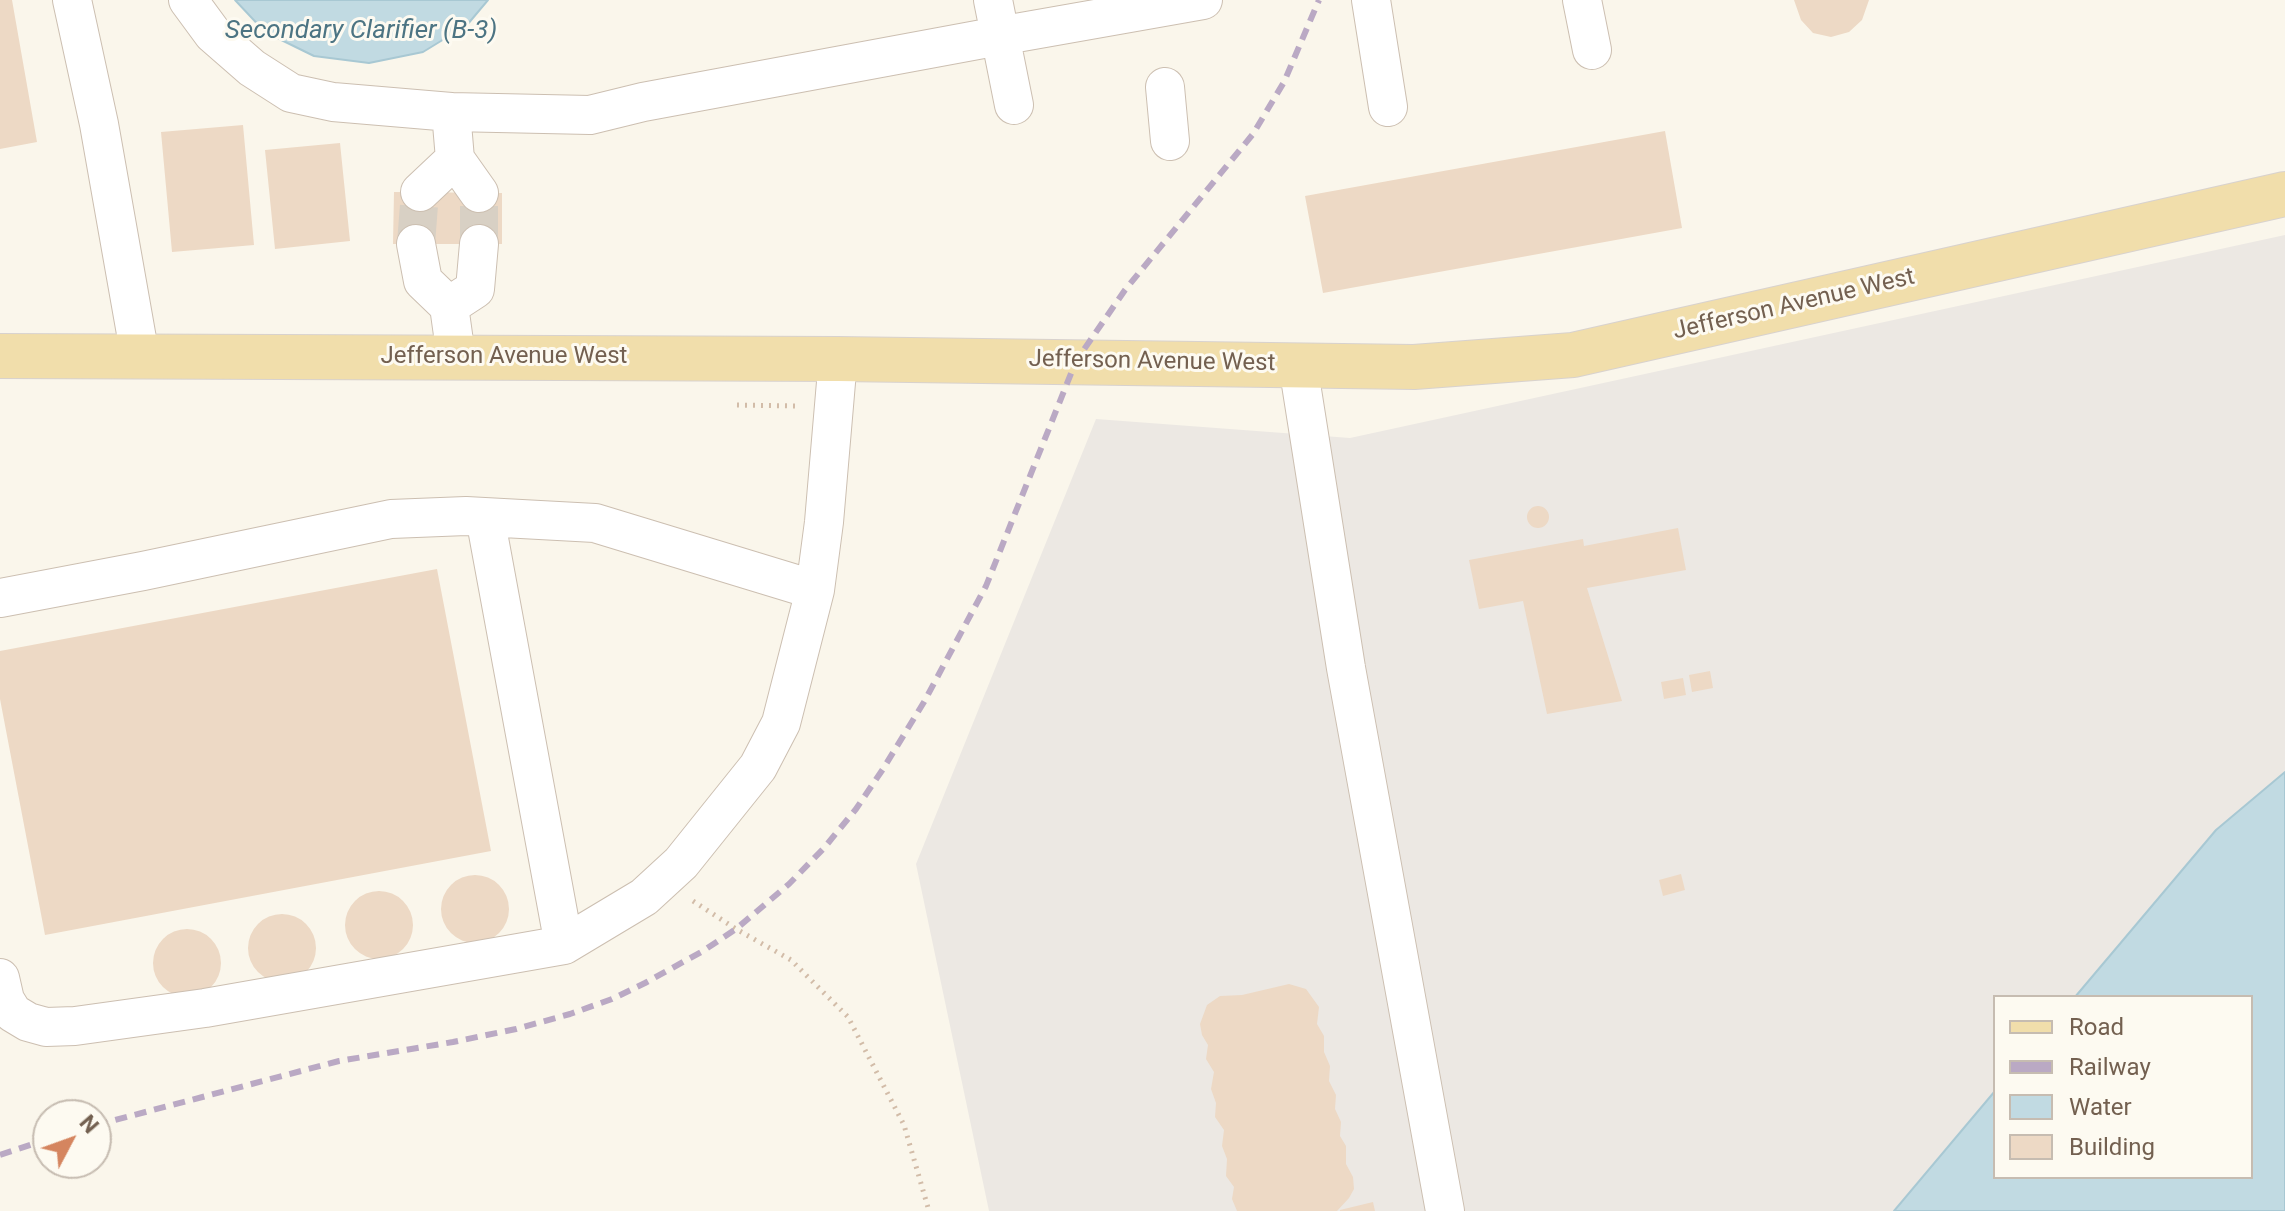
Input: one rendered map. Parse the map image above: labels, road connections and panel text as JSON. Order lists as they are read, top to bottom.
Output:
{
  "streets": {
    "main road": ["Jefferson Avenue West"]
  },
  "water": ["Secondary Clarifier (B-3)"],
  "legend": [
    "Road",
    "Railway",
    "Water",
    "Building"
  ],
  "north": "top right"
}
